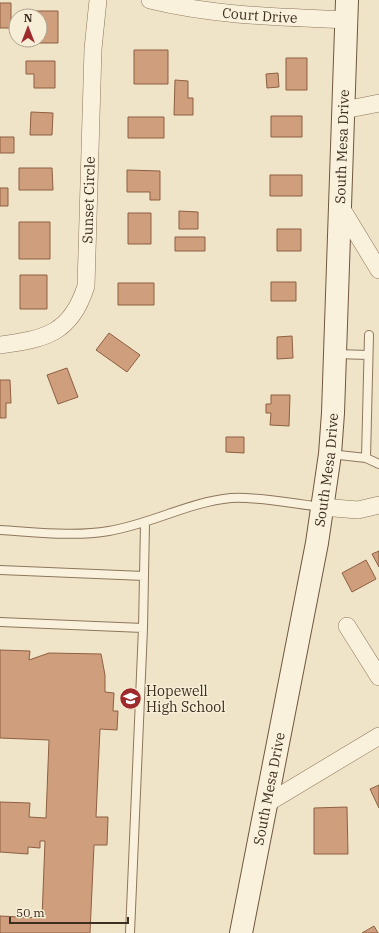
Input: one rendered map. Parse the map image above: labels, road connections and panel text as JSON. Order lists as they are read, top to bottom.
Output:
{
  "streets": {
    "main road": ["South Mesa Drive"],
    "street": ["Court Drive", "Sunset Circle"]
  },
  "crossings": [
    ["Court Drive", "South Mesa Drive"]
  ],
  "places": {
    "school or university": ["Hopewell High School"]
  },
  "scale_bar": "50 m",
  "north": "top"
}
